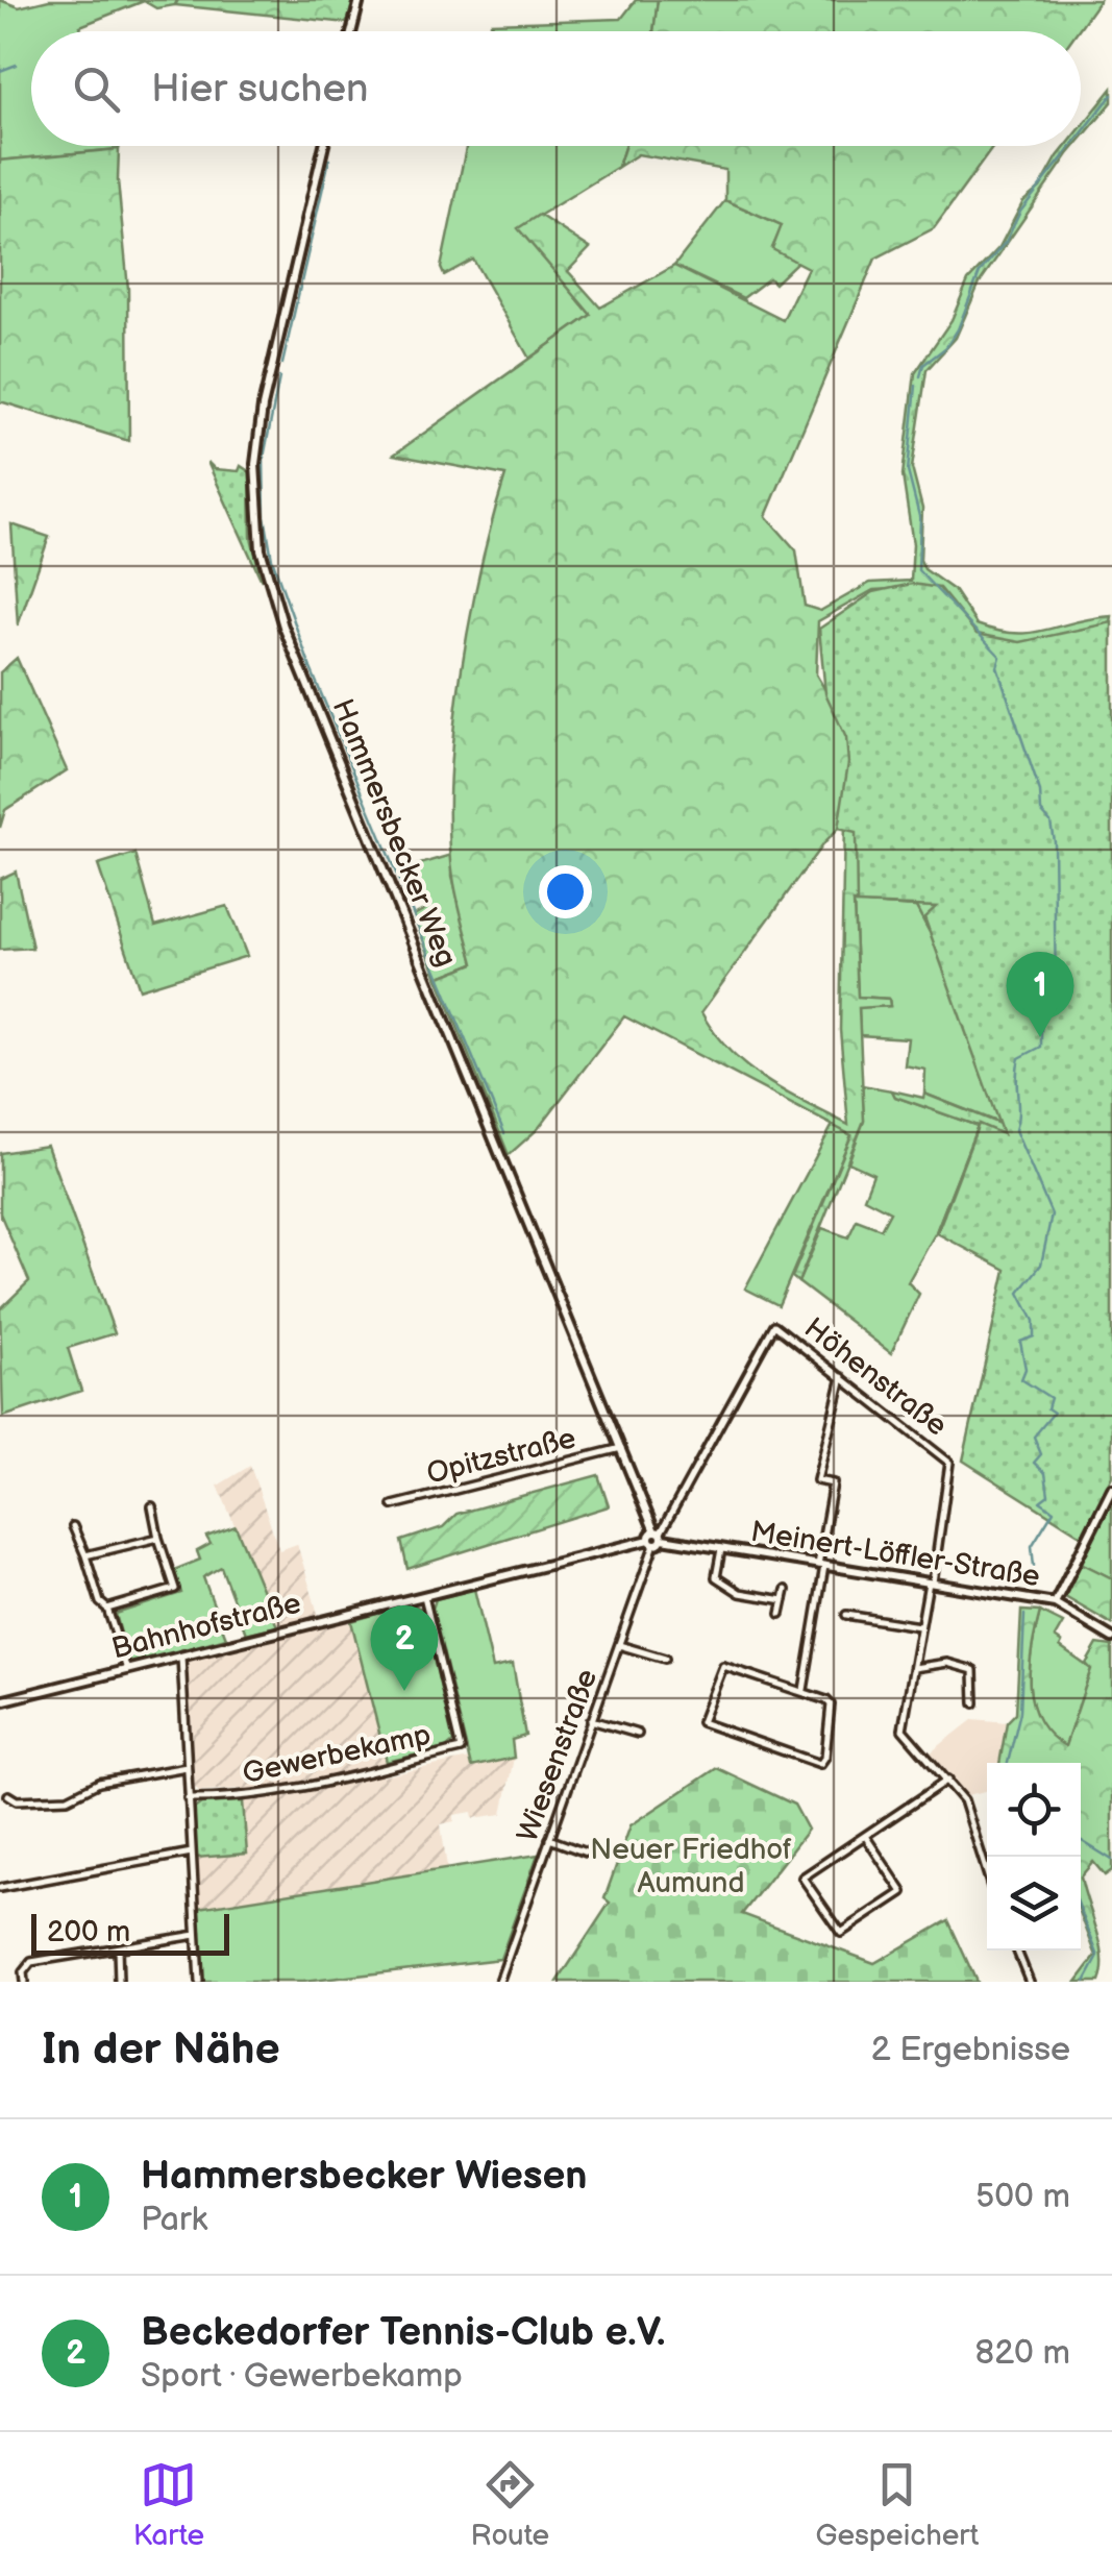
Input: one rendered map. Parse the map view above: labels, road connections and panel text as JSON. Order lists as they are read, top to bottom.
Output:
{
  "streets": {
    "street": [
      "Hammersbecker Weg",
      "Höhenstraße",
      "Opitzstraße",
      "Meinert-Löffler-Straße",
      "Bahnhofstraße",
      "Gewerbekamp",
      "Wiesenstraße"
    ]
  },
  "crossings": [
    ["Hammersbecker Weg", "Opitzstraße"],
    ["Hammersbecker Weg", "Meinert-Löffler-Straße"],
    ["Hammersbecker Weg", "Bahnhofstraße"],
    ["Hammersbecker Weg", "Wiesenstraße"],
    ["Höhenstraße", "Meinert-Löffler-Straße"],
    ["Höhenstraße", "Wiesenstraße"],
    ["Meinert-Löffler-Straße", "Bahnhofstraße"],
    ["Meinert-Löffler-Straße", "Wiesenstraße"],
    ["Bahnhofstraße", "Gewerbekamp"],
    ["Bahnhofstraße", "Wiesenstraße"]
  ],
  "parks": ["Neuer Friedhof Aumund"],
  "scale_bar": "200 m",
  "page": {
    "search": "Hier suchen",
    "pins": ["1", "2"],
    "scale": "200 m",
    "heading": ["In der Nähe", "2 Ergebnisse"],
    "list": [
      {
        "mark": "1",
        "name": "Hammersbecker Wiesen",
        "note": "Park",
        "value": "500 m"
      },
      {
        "mark": "2",
        "name": "Beckedorfer Tennis-Club e.V.",
        "note": "Sport · Gewerbekamp",
        "value": "820 m"
      }
    ],
    "nav": ["Karte", "Route", "Gespeichert"]
  }
}
